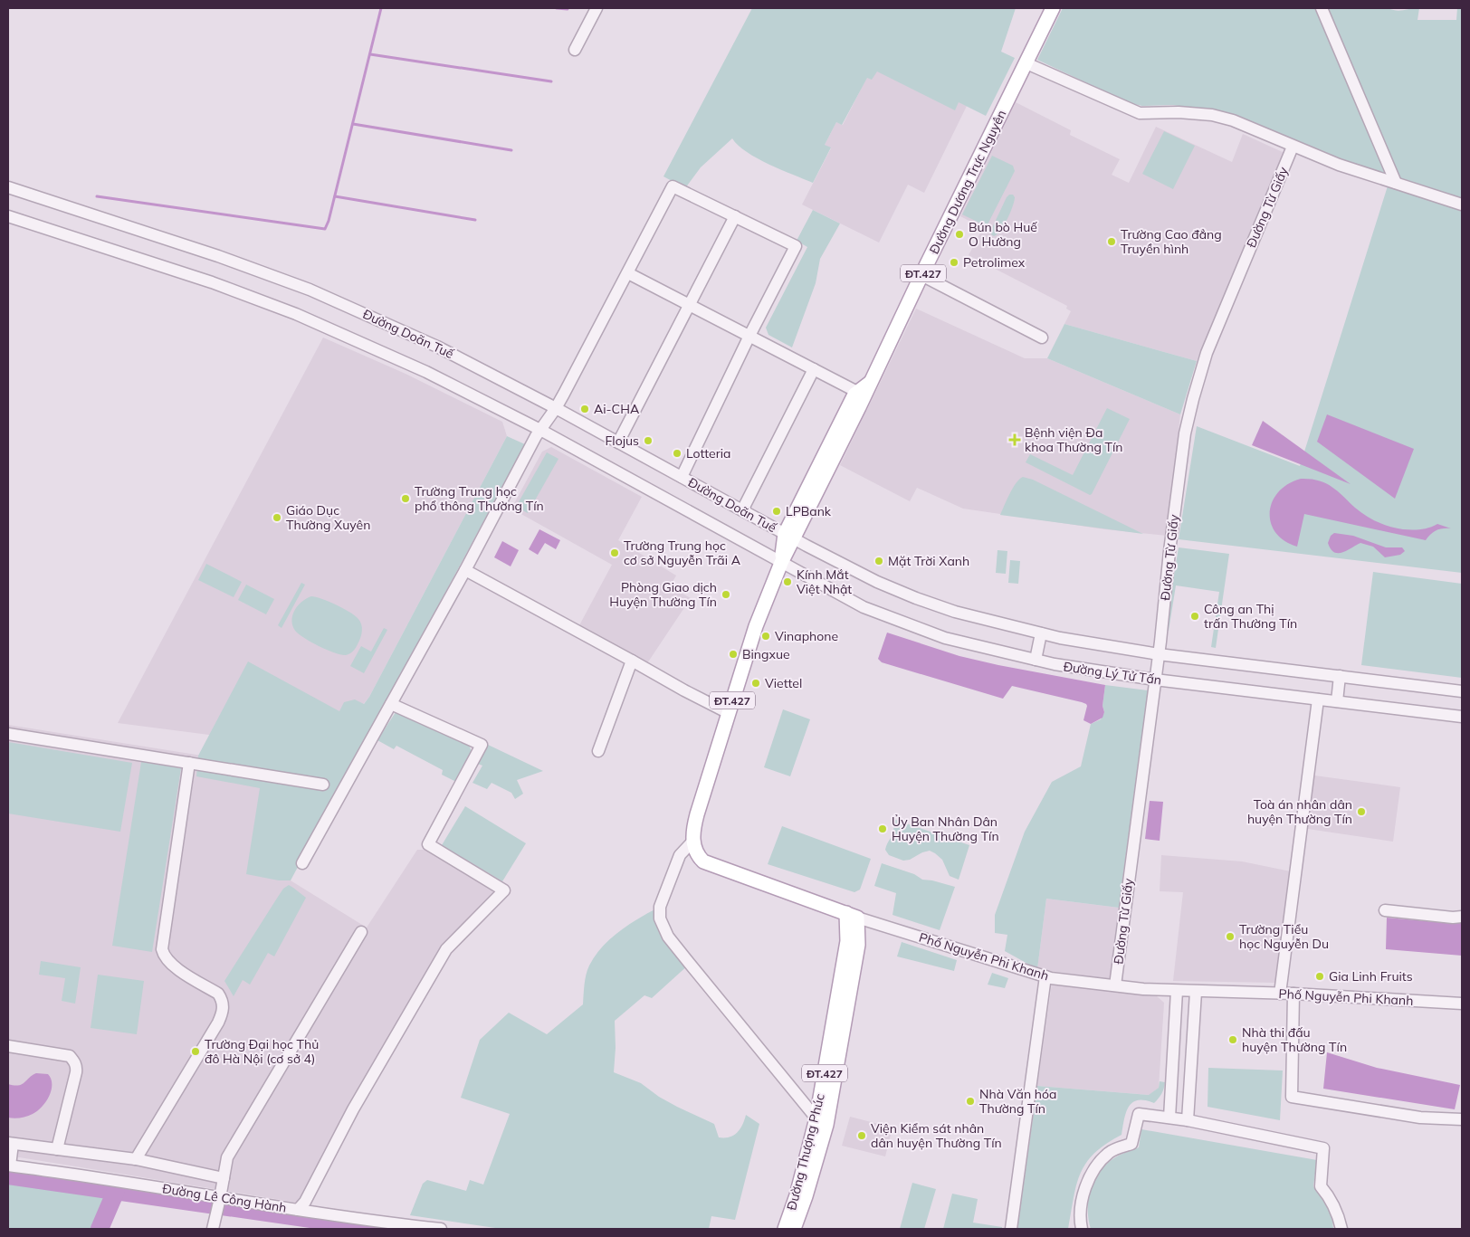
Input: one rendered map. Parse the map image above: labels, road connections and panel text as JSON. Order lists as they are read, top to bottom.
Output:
{
  "streets": {
    "main road": [
      "Đường Dương Trực Nguyên",
      "ĐT.427",
      "Phố Nguyễn Phi Khanh",
      "Đường Thượng Phúc"
    ],
    "street": [
      "Đường Từ Giấy",
      "Đường Doãn Tuế",
      "Đường Lý Tử Tấn",
      "Đường Lê Công Hành"
    ]
  },
  "crossings": [
    ["Đường Dương Trực Nguyên", "Đường Doãn Tuế"],
    ["Đường Dương Trực Nguyên", "Đường Lý Tử Tấn"],
    ["Đường Dương Trực Nguyên", "Phố Nguyễn Phi Khanh"],
    ["Đường Từ Giấy", "Đường Lý Tử Tấn"],
    ["Đường Từ Giấy", "Phố Nguyễn Phi Khanh"],
    ["Đường Doãn Tuế", "Đường Lý Tử Tấn"],
    ["Phố Nguyễn Phi Khanh", "Đường Thượng Phúc"]
  ],
  "places": {
    "other": [
      "Bún bò Huế O Hường",
      "Trường Cao đẳng Truyền hình",
      "Petrolimex",
      "Ai-CHA",
      "Flojus",
      "Lotteria",
      "Trường Trung học phổ thông Thường Tín",
      "LPBank",
      "Giáo Dục Thường Xuyên",
      "Trường Trung học cơ sở Nguyễn Trãi A",
      "Mặt Trời Xanh",
      "Kính Mắt Việt Nhật",
      "Phòng Giao dịch Huyện Thường Tín",
      "Công an Thị trấn Thường Tín",
      "Vinaphone",
      "Bingxue",
      "Viettel",
      "Toà án nhân dân huyện Thường Tín",
      "Ủy Ban Nhân Dân Huyện Thường Tín",
      "Trường Tiểu học Nguyễn Du",
      "Gia Linh Fruits",
      "Nhà thi đấu huyện Thường Tín",
      "Trường Đại học Thủ đô Hà Nội (cơ sở 4)",
      "Nhà Văn hóa Thường Tín",
      "Viện Kiểm sát nhân dân huyện Thường Tín"
    ],
    "health": ["Bệnh viện Đa khoa Thường Tín"]
  }
}
